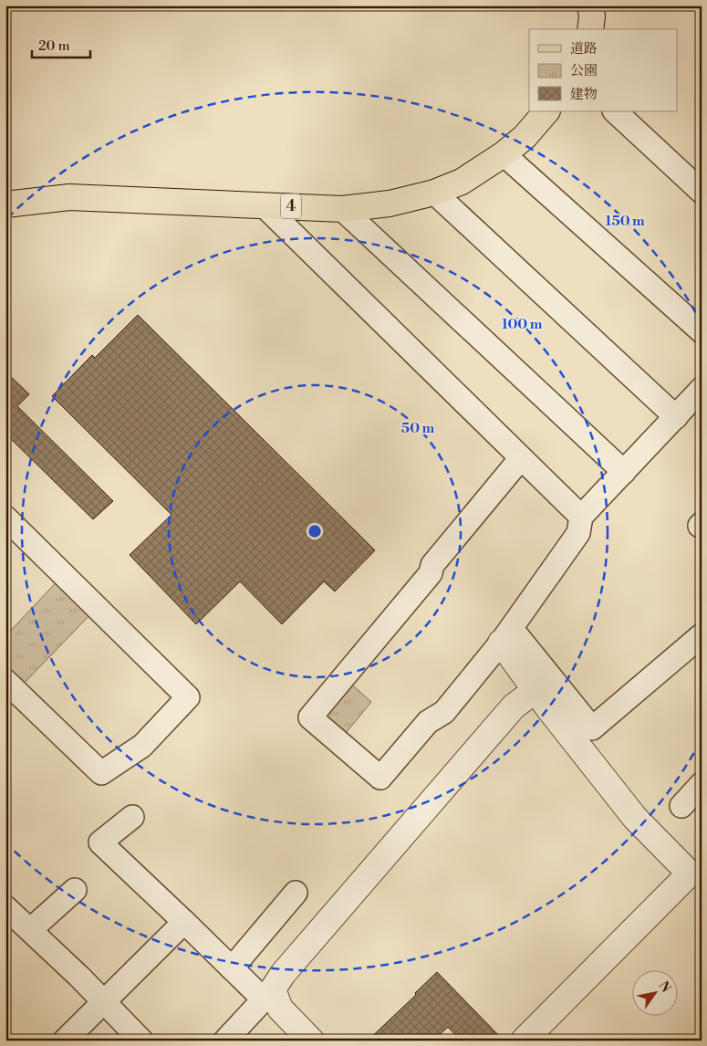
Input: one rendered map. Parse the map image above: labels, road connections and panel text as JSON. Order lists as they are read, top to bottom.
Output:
{
  "streets": {
    "main road": ["4"]
  },
  "legend": ["道路", "公園", "建物"],
  "scale_bar": "20 m",
  "north": "top right",
  "rings": ["150 m", "100 m", "50 m"]
}
